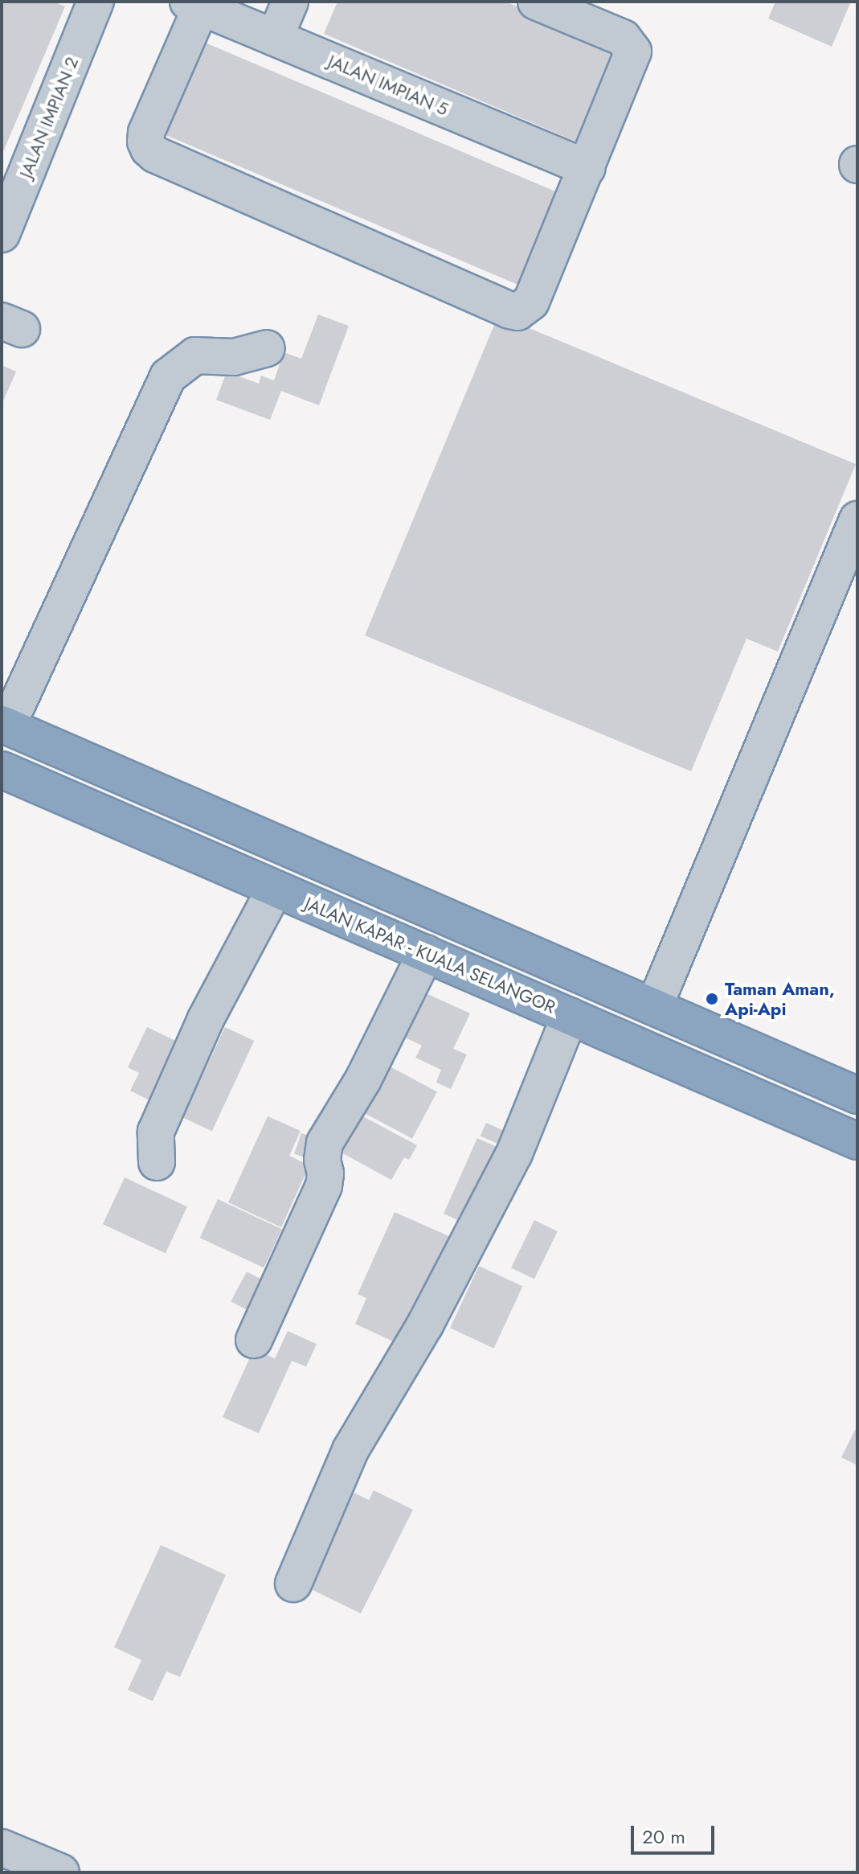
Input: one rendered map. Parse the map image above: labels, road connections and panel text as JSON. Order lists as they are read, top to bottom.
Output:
{
  "streets": {
    "highway": ["JALAN KAPAR - KUALA SELANGOR"],
    "street": ["JALAN IMPIAN 5", "JALAN IMPIAN 2"]
  },
  "places": ["Taman Aman, Api-Api"],
  "scale_bar": "20 m"
}
